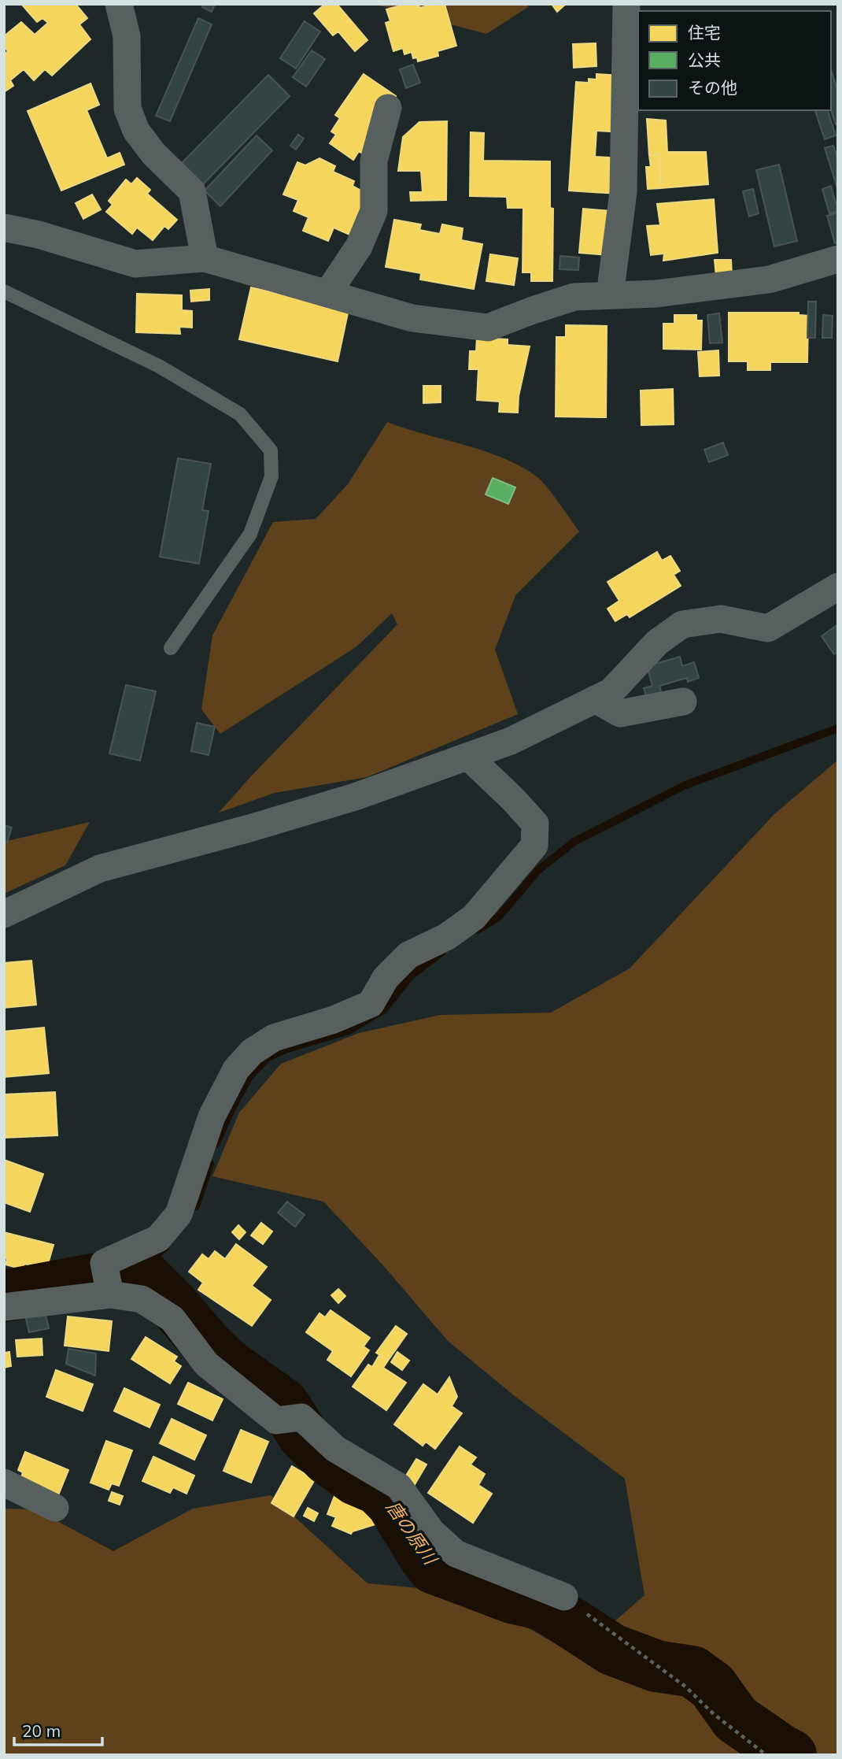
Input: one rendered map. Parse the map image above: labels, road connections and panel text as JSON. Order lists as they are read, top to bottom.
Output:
{
  "water": ["唐の原川"],
  "legend": ["住宅", "公共", "その他"],
  "scale_bar": "20 m"
}
